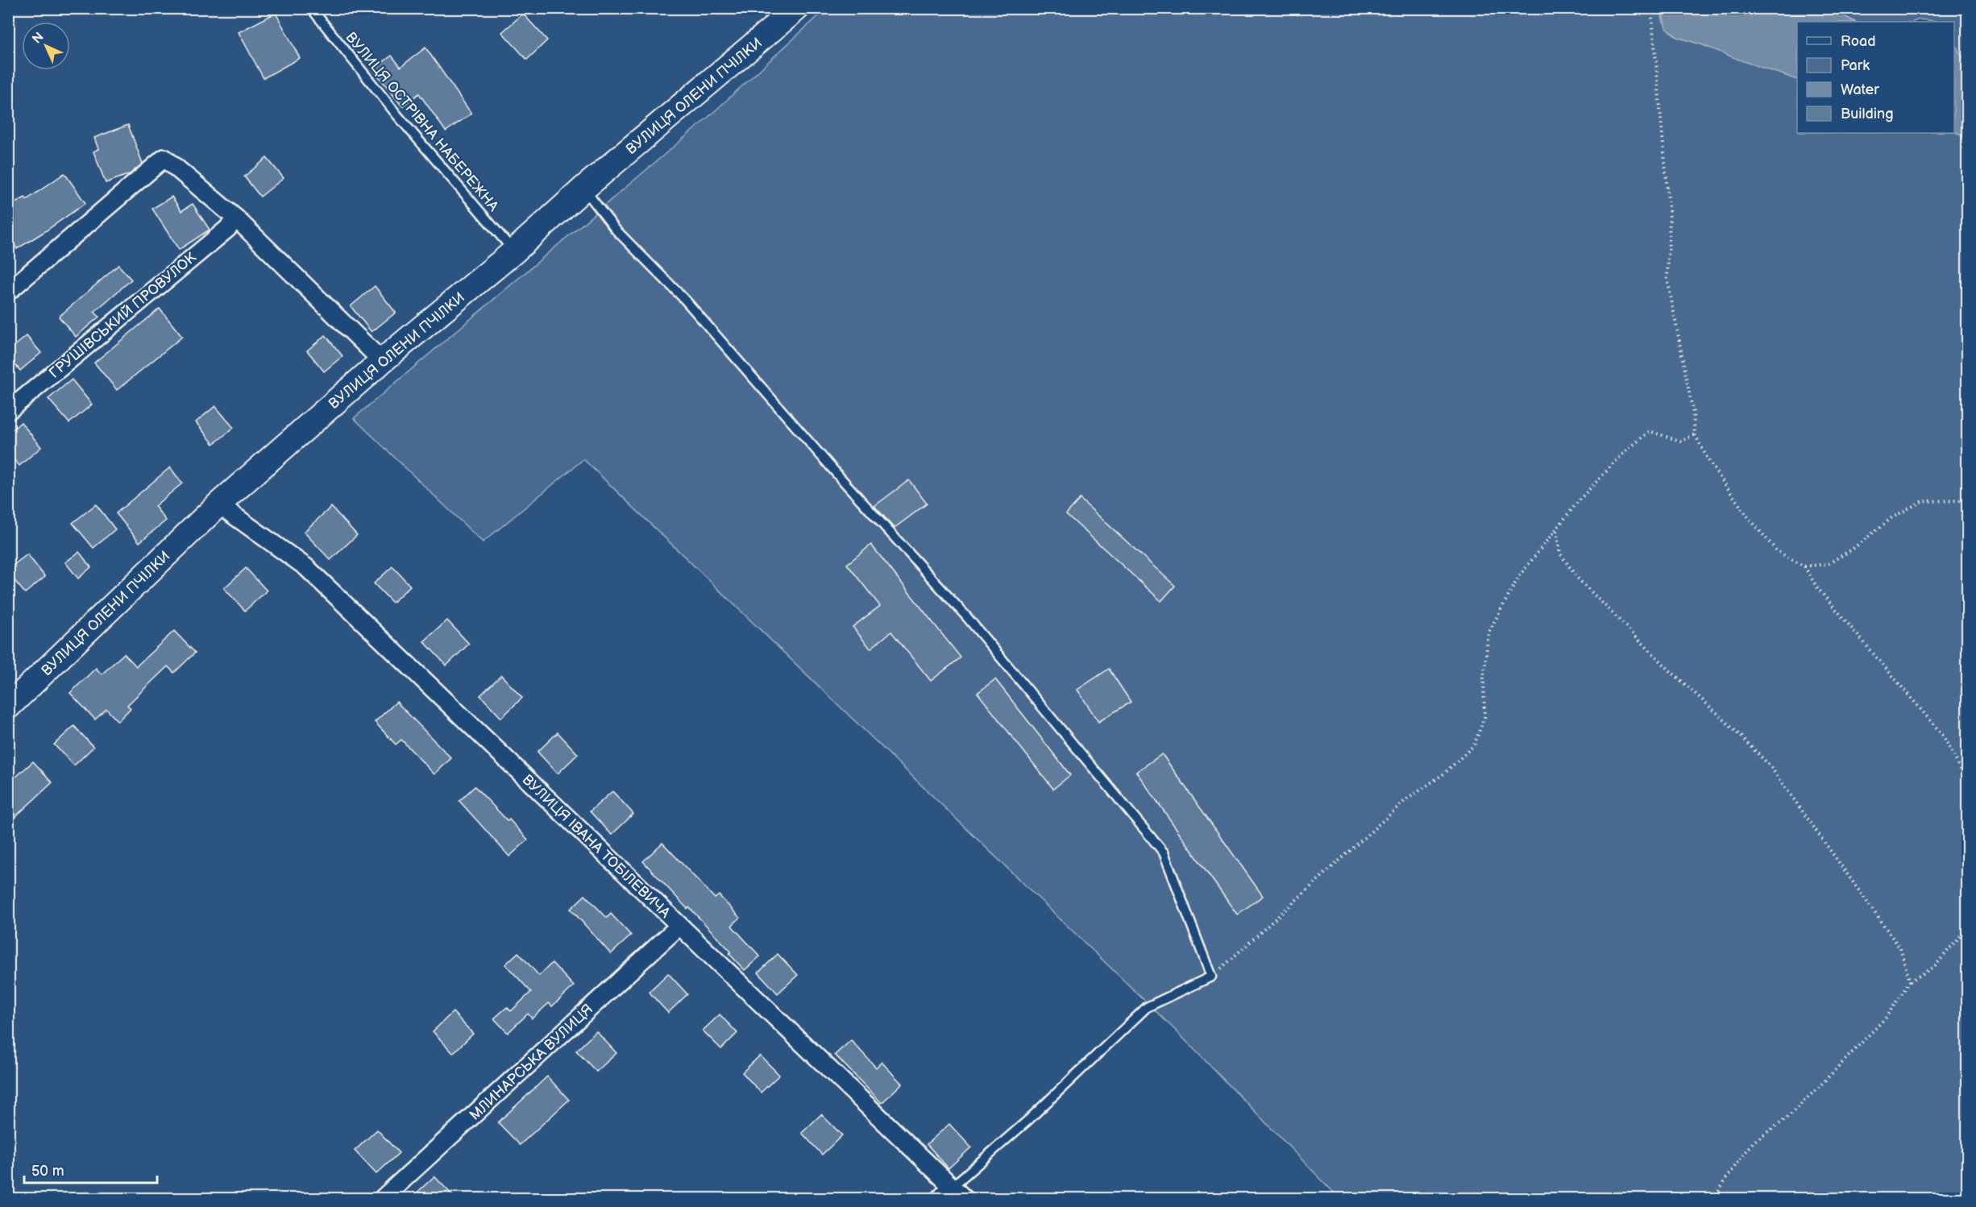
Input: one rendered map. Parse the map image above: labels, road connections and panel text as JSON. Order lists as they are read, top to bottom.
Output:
{
  "streets": {
    "street": [
      "ВУЛИЦЯ ОЛЕНИ ПЧІЛКИ",
      "ГРУШІВСЬКИЙ ПРОВУЛОК",
      "ВУЛИЦЯ ІВАНА ТОБІЛЕВИЧА",
      "МЛИНАРСЬКА ВУЛИЦЯ"
    ],
    "lane": ["ВУЛИЦЯ ОСТРІВНА НАБЕРЕЖНА"]
  },
  "crossings": [
    ["ВУЛИЦЯ ОЛЕНИ ПЧІЛКИ", "ВУЛИЦЯ ОСТРІВНА НАБЕРЕЖНА"],
    ["ВУЛИЦЯ ОЛЕНИ ПЧІЛКИ", "ВУЛИЦЯ ІВАНА ТОБІЛЕВИЧА"],
    ["ВУЛИЦЯ ІВАНА ТОБІЛЕВИЧА", "МЛИНАРСЬКА ВУЛИЦЯ"]
  ],
  "legend": [
    "Road",
    "Park",
    "Water",
    "Building"
  ],
  "scale_bar": "50 m",
  "north": "top left"
}
